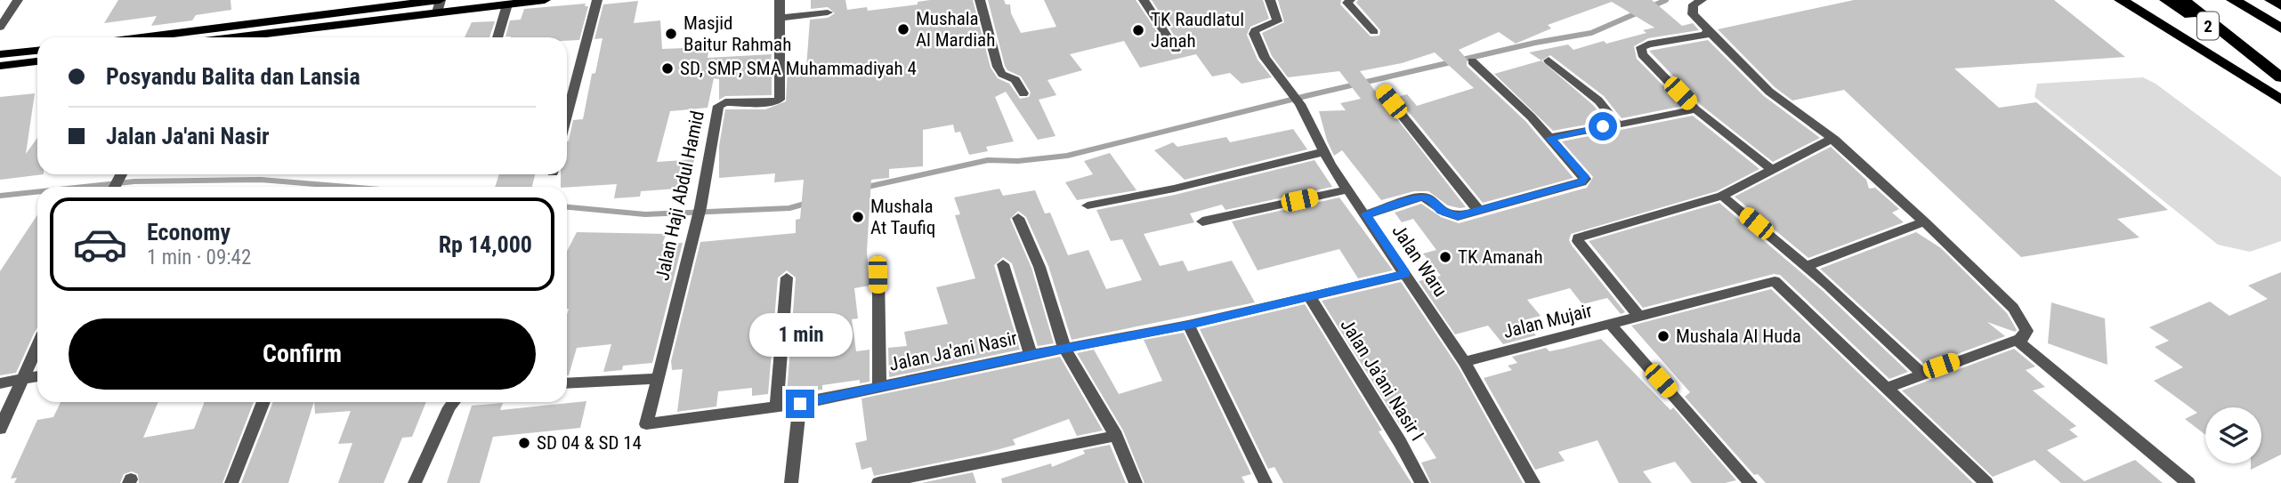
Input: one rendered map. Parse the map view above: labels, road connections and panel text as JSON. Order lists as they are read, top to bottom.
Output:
{
  "streets": {
    "highway": ["2"],
    "street": [
      "Jalan Haji Abdul Hamid",
      "Jalan Waru",
      "Jalan Mujair",
      "Jalan Ja'ani Nasir",
      "Jalan Ja'ani Nasir I"
    ]
  },
  "crossings": [
    ["Jalan Haji Abdul Hamid", "Jalan Ja'ani Nasir"],
    ["Jalan Waru", "Jalan Mujair"],
    ["Jalan Waru", "Jalan Ja'ani Nasir"],
    ["Jalan Ja'ani Nasir", "Jalan Ja'ani Nasir I"]
  ],
  "places": [
    "Mushala Al Mardiah",
    "TK Raudlatul Janah",
    "Masjid Baitur Rahmah",
    "SD, SMP, SMA Muhammadiyah 4",
    "Mushala At Taufiq",
    "TK Amanah",
    "Mushala Al Huda",
    "SD 04 & SD 14"
  ],
  "page": {
    "banner": ["Posyandu Balita dan Lansia", "Jalan Ja'ani Nasir"],
    "list": [
      {
        "name": "Economy",
        "note": "1 min · 09:42",
        "value": "Rp 14,000"
      }
    ],
    "buttons": "Confirm",
    "bubble": "1 min"
  }
}
